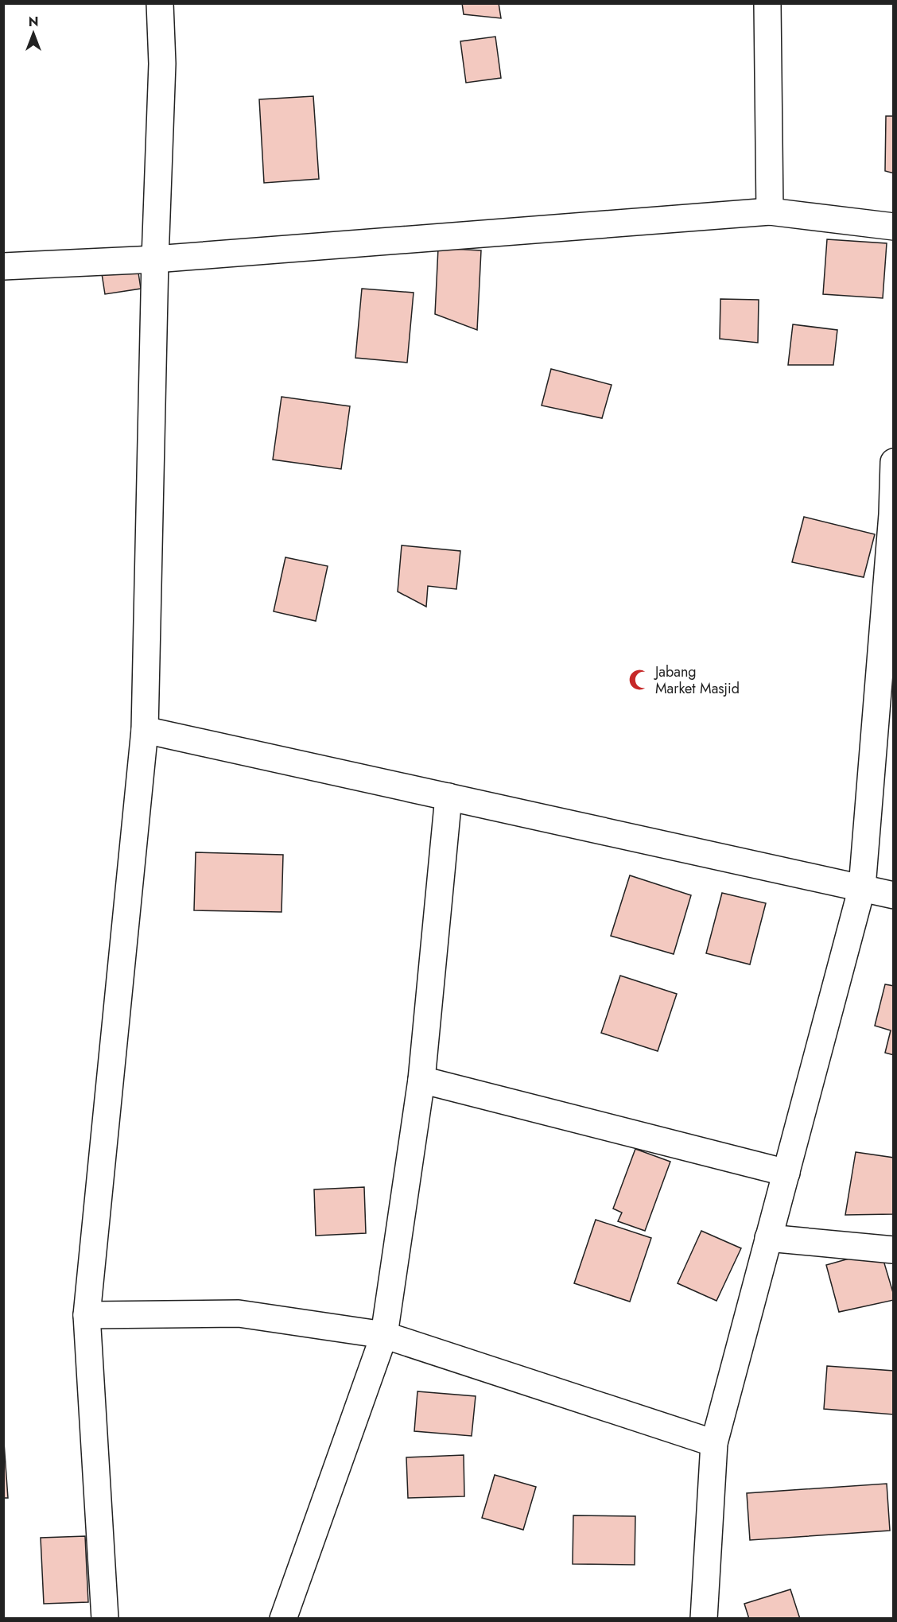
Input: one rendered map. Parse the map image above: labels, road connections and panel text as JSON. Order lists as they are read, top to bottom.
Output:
{
  "places": {
    "mosque": ["Jabang Market Masjid"]
  },
  "north": "top"
}
